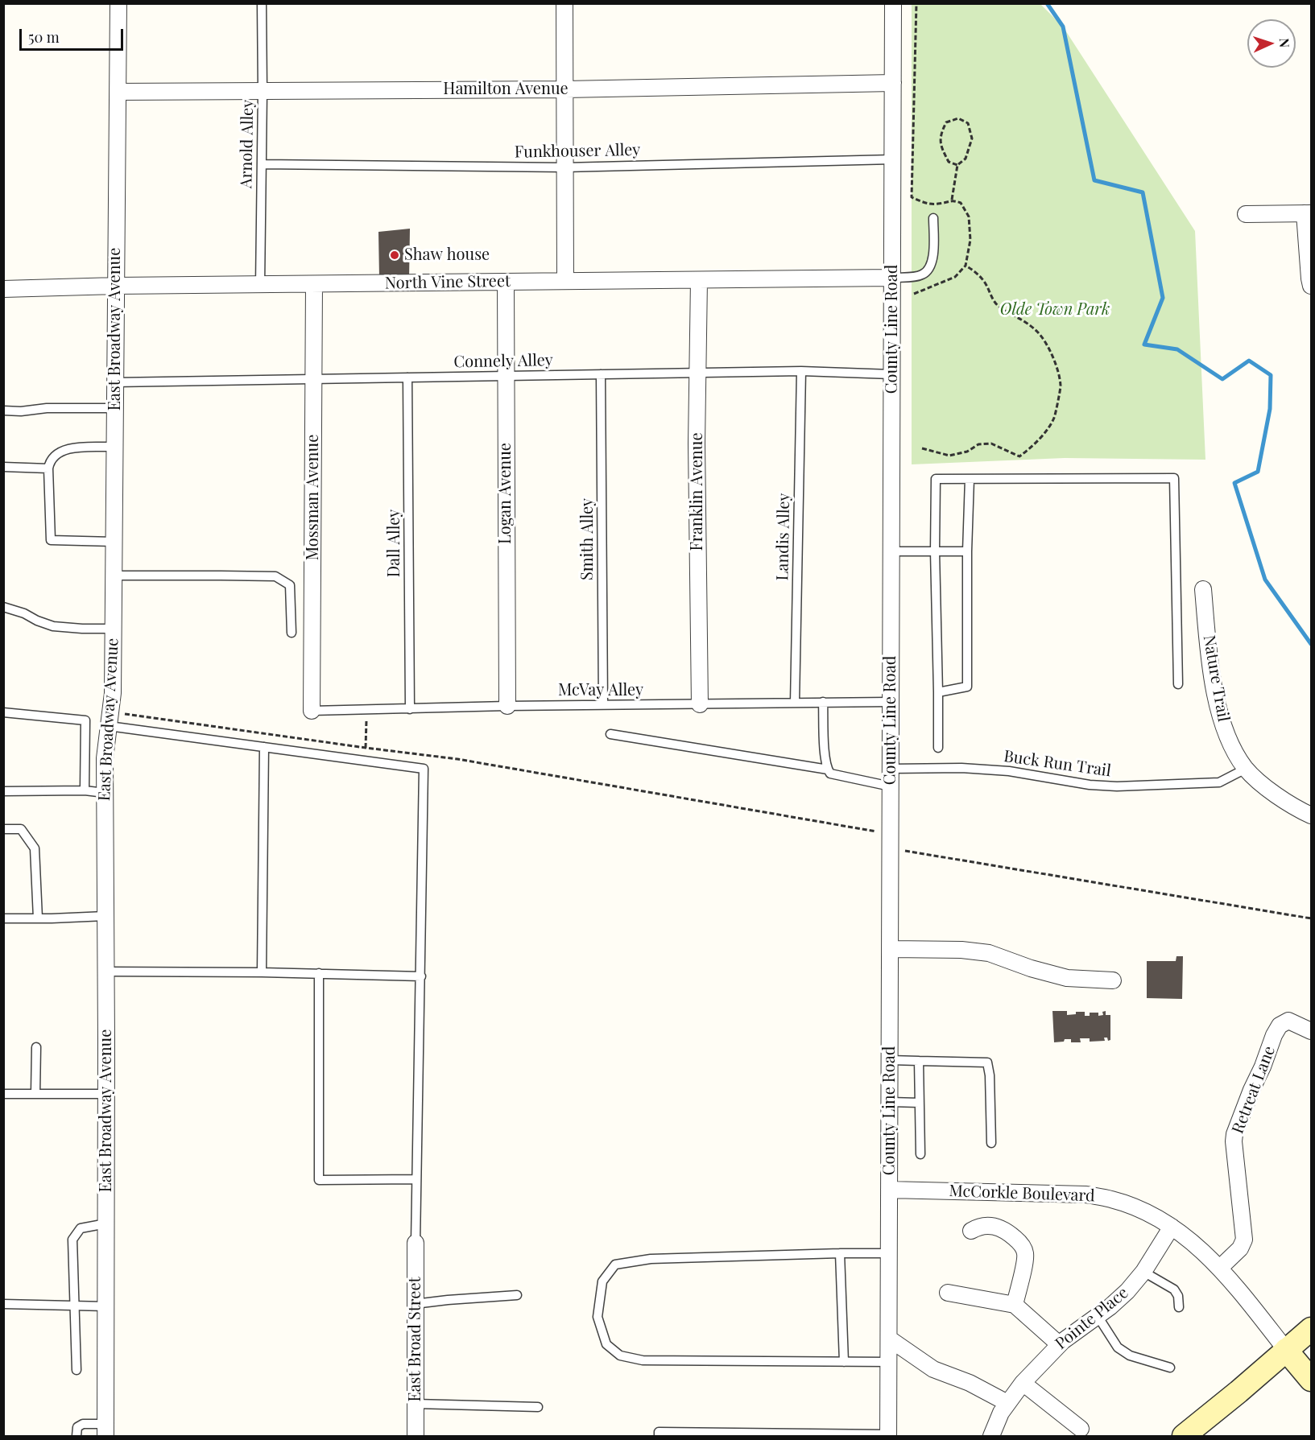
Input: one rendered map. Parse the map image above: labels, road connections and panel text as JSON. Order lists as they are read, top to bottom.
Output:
{
  "streets": {
    "main road": ["McCorkle Boulevard"],
    "street": [
      "Hamilton Avenue",
      "North Vine Street",
      "East Broadway Avenue",
      "County Line Road",
      "Franklin Avenue",
      "Logan Avenue",
      "Mossman Avenue",
      "Nature Trail",
      "Retreat Lane",
      "Pointe Place",
      "East Broad Street"
    ],
    "lane": [
      "Arnold Alley",
      "Funkhouser Alley",
      "Connely Alley",
      "Landis Alley",
      "Smith Alley",
      "Dall Alley",
      "McVay Alley",
      "Buck Run Trail"
    ]
  },
  "crossings": [
    ["Hamilton Avenue", "Arnold Alley"],
    ["Hamilton Avenue", "East Broadway Avenue"],
    ["Hamilton Avenue", "County Line Road"],
    ["Arnold Alley", "Funkhouser Alley"],
    ["Arnold Alley", "North Vine Street"],
    ["Funkhouser Alley", "County Line Road"],
    ["North Vine Street", "East Broadway Avenue"],
    ["North Vine Street", "County Line Road"],
    ["North Vine Street", "Franklin Avenue"],
    ["North Vine Street", "Logan Avenue"],
    ["North Vine Street", "Mossman Avenue"],
    ["East Broadway Avenue", "Connely Alley"],
    ["County Line Road", "Connely Alley"],
    ["County Line Road", "McVay Alley"],
    ["County Line Road", "Buck Run Trail"],
    ["County Line Road", "McCorkle Boulevard"],
    ["Connely Alley", "Franklin Avenue"],
    ["Connely Alley", "Logan Avenue"],
    ["Connely Alley", "Mossman Avenue"],
    ["Connely Alley", "Landis Alley"],
    ["Connely Alley", "Smith Alley"],
    ["Connely Alley", "Dall Alley"],
    ["Franklin Avenue", "McVay Alley"],
    ["Logan Avenue", "McVay Alley"],
    ["Mossman Avenue", "McVay Alley"],
    ["Landis Alley", "McVay Alley"],
    ["Smith Alley", "McVay Alley"],
    ["Dall Alley", "McVay Alley"],
    ["Nature Trail", "Buck Run Trail"],
    ["Retreat Lane", "McCorkle Boulevard"],
    ["McCorkle Boulevard", "Pointe Place"]
  ],
  "parks": ["Olde Town Park"],
  "places": ["Shaw house"],
  "scale_bar": "50 m",
  "north": "right"
}
